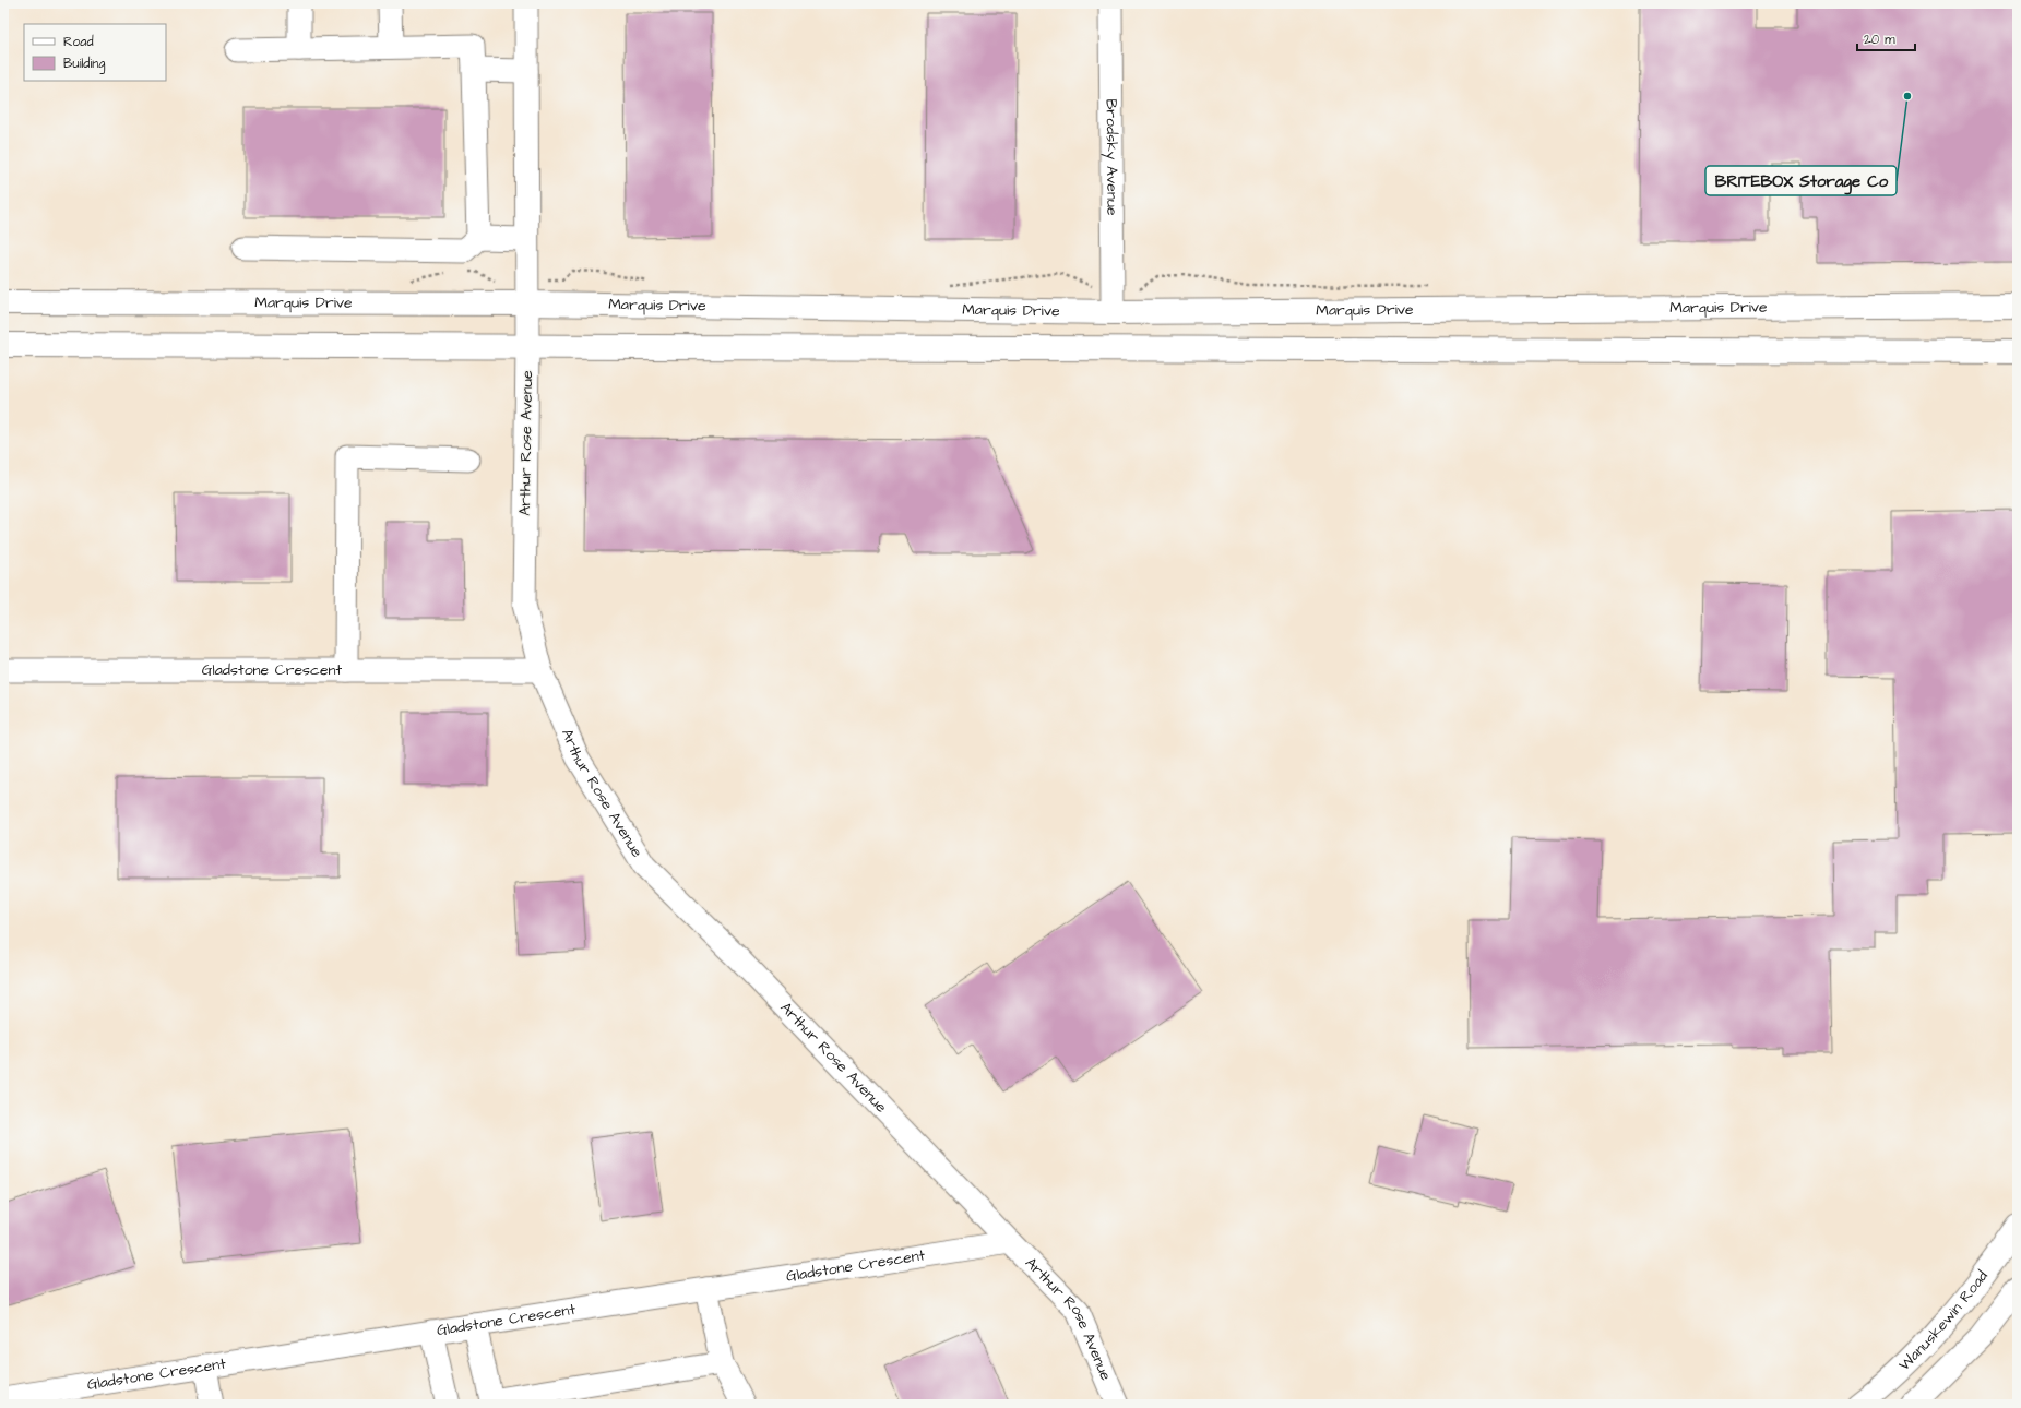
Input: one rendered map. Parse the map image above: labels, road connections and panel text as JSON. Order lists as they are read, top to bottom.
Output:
{
  "streets": {
    "main road": ["Marquis Drive", "Wanuskewin Road"],
    "street": ["Brodsky Avenue", "Arthur Rose Avenue", "Gladstone Crescent"]
  },
  "crossings": [
    ["Brodsky Avenue", "Marquis Drive"],
    ["Marquis Drive", "Arthur Rose Avenue"],
    ["Arthur Rose Avenue", "Gladstone Crescent"]
  ],
  "places": ["BRITEBOX Storage Co"],
  "legend": ["Road", "Building"],
  "scale_bar": "20 m"
}
